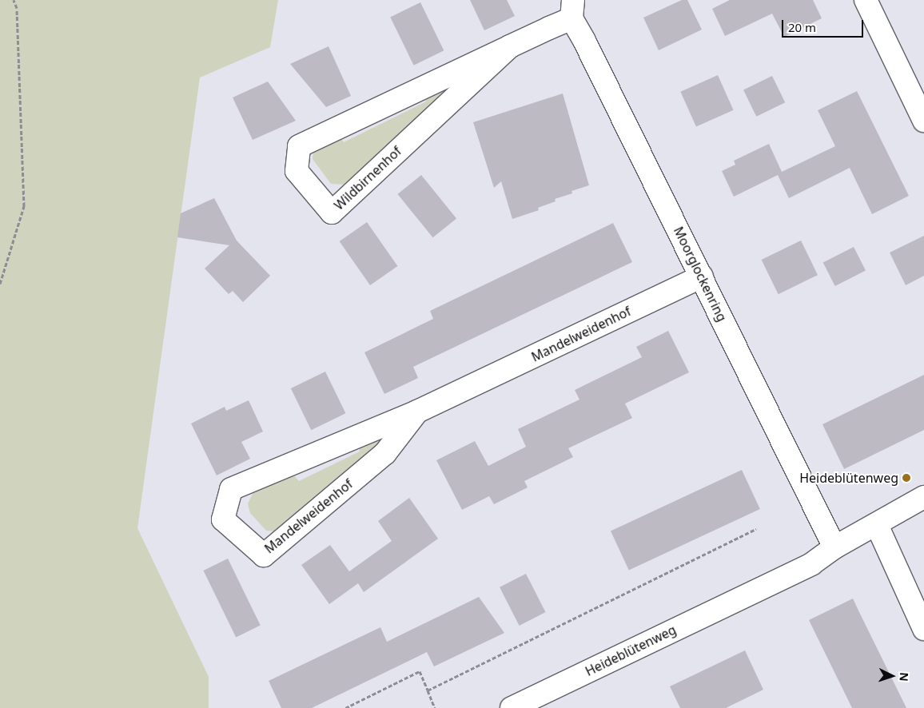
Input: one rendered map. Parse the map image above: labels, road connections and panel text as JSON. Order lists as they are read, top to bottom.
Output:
{
  "streets": {
    "street": [
      "Wildbirnenhof",
      "Moorglockenring",
      "Mandelweidenhof",
      "Heideblütenweg"
    ]
  },
  "crossings": [
    ["Wildbirnenhof", "Moorglockenring"],
    ["Moorglockenring", "Mandelweidenhof"],
    ["Moorglockenring", "Heideblütenweg"]
  ],
  "places": ["Heideblütenweg"],
  "scale_bar": "20 m",
  "north": "right"
}
